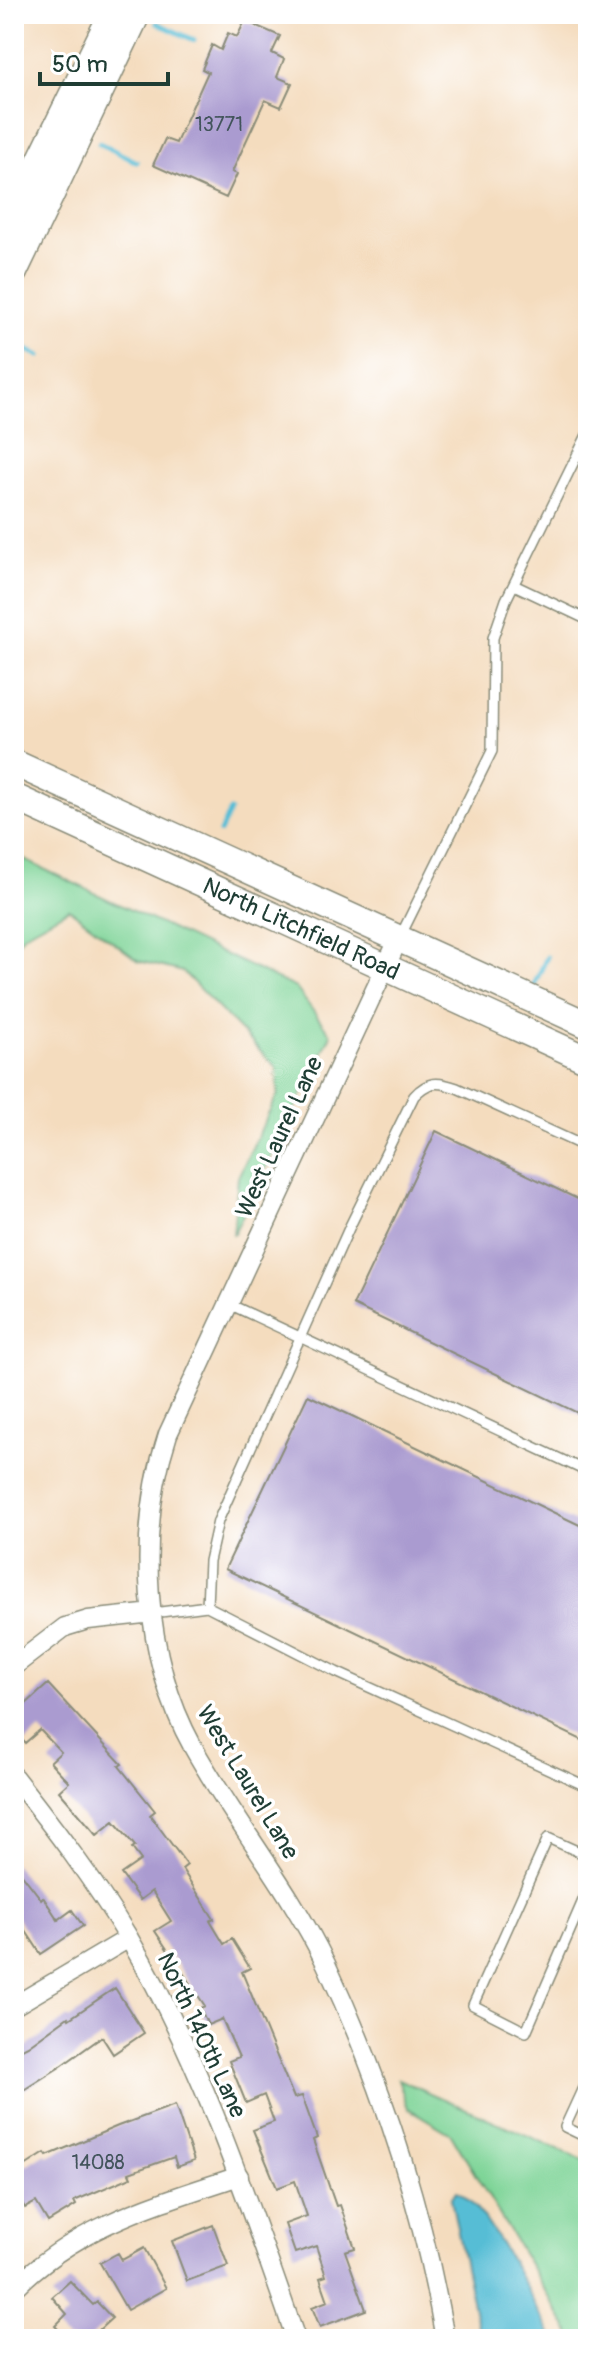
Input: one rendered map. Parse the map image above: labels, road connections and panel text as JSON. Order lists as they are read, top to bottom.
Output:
{
  "streets": {
    "main road": ["North Litchfield Road"],
    "street": ["West Laurel Lane", "North 140th Lane"]
  },
  "crossings": [
    ["North Litchfield Road", "West Laurel Lane"]
  ],
  "house_numbers": ["13771", "14088"],
  "scale_bar": "50 m"
}
